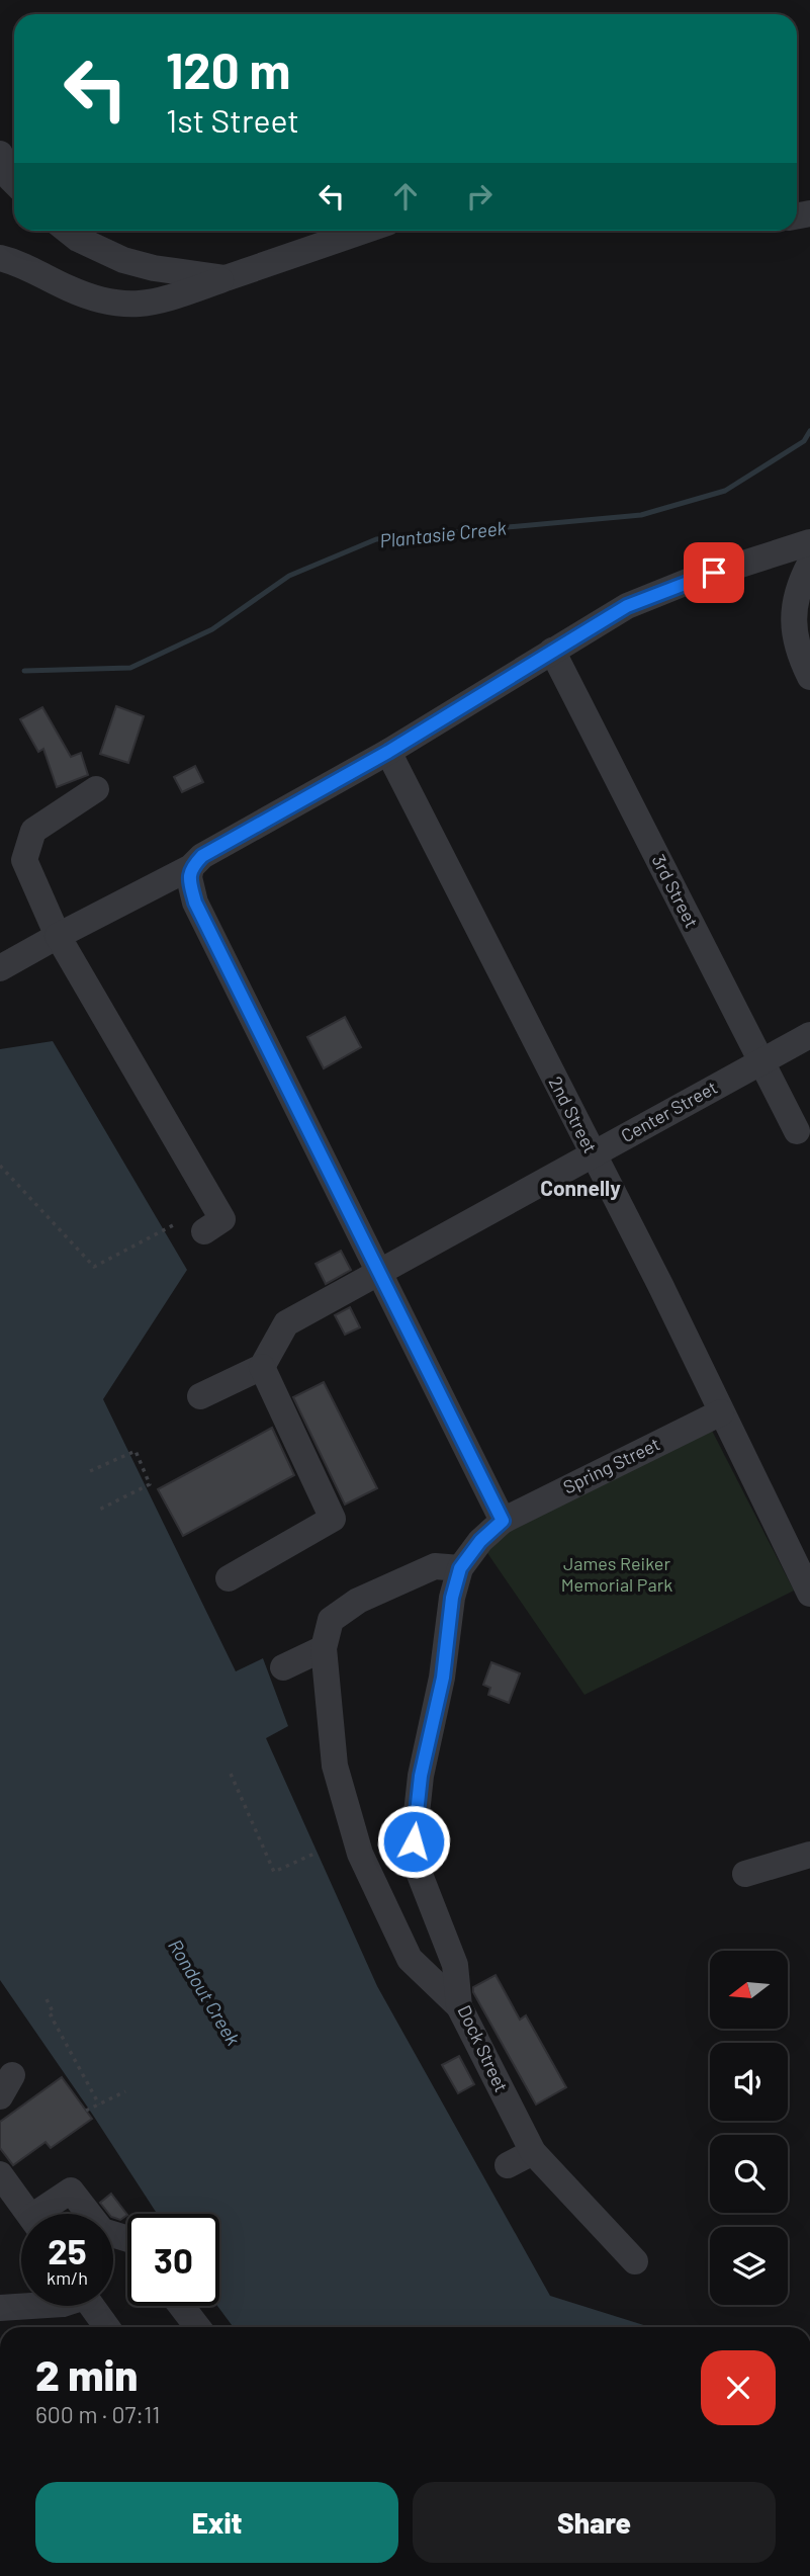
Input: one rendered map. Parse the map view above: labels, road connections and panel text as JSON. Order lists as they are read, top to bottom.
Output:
{
  "streets": {
    "street": [
      "3rd Street",
      "Center Street",
      "2nd Street",
      "Spring Street",
      "Dock Street"
    ]
  },
  "crossings": [
    ["3rd Street", "Center Street"],
    ["Center Street", "2nd Street"],
    ["2nd Street", "Spring Street"],
    ["Spring Street", "Dock Street"]
  ],
  "districts": ["Connelly"],
  "water": ["Plantasie Creek", "Rondout Creek"],
  "parks": ["James Reiker Memorial Park"],
  "north": "left",
  "page": {
    "turn": ["120 m", "1st Street"],
    "speed": "25 km/h",
    "limit": "30",
    "heading": ["2 min", "600 m · 07:11"],
    "buttons": ["Exit", "Share"]
  }
}
